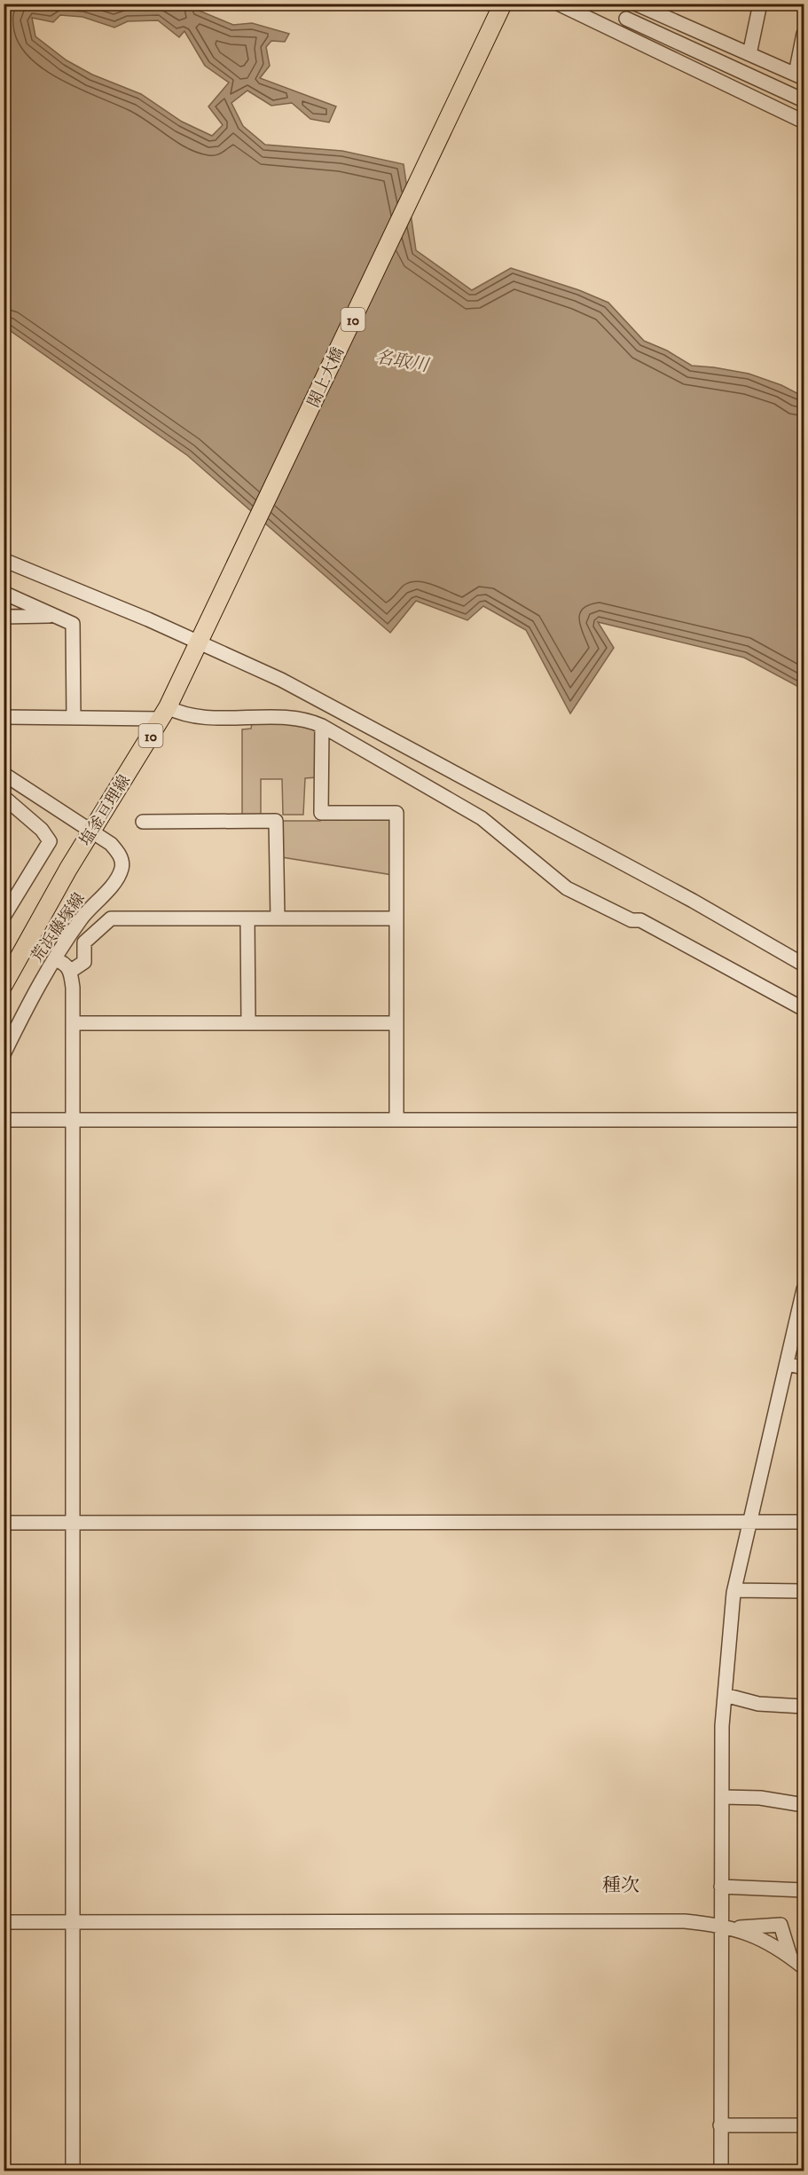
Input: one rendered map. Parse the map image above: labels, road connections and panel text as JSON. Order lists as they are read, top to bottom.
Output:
{
  "streets": {
    "main road": ["10", "閖上大橋", "塩釜亘理線"],
    "street": ["荒浜藤塚線"]
  },
  "crossings": [
    ["閖上大橋", "塩釜亘理線"],
    ["塩釜亘理線", "荒浜藤塚線"]
  ],
  "districts": ["種次"],
  "water": ["名取川"]
}
